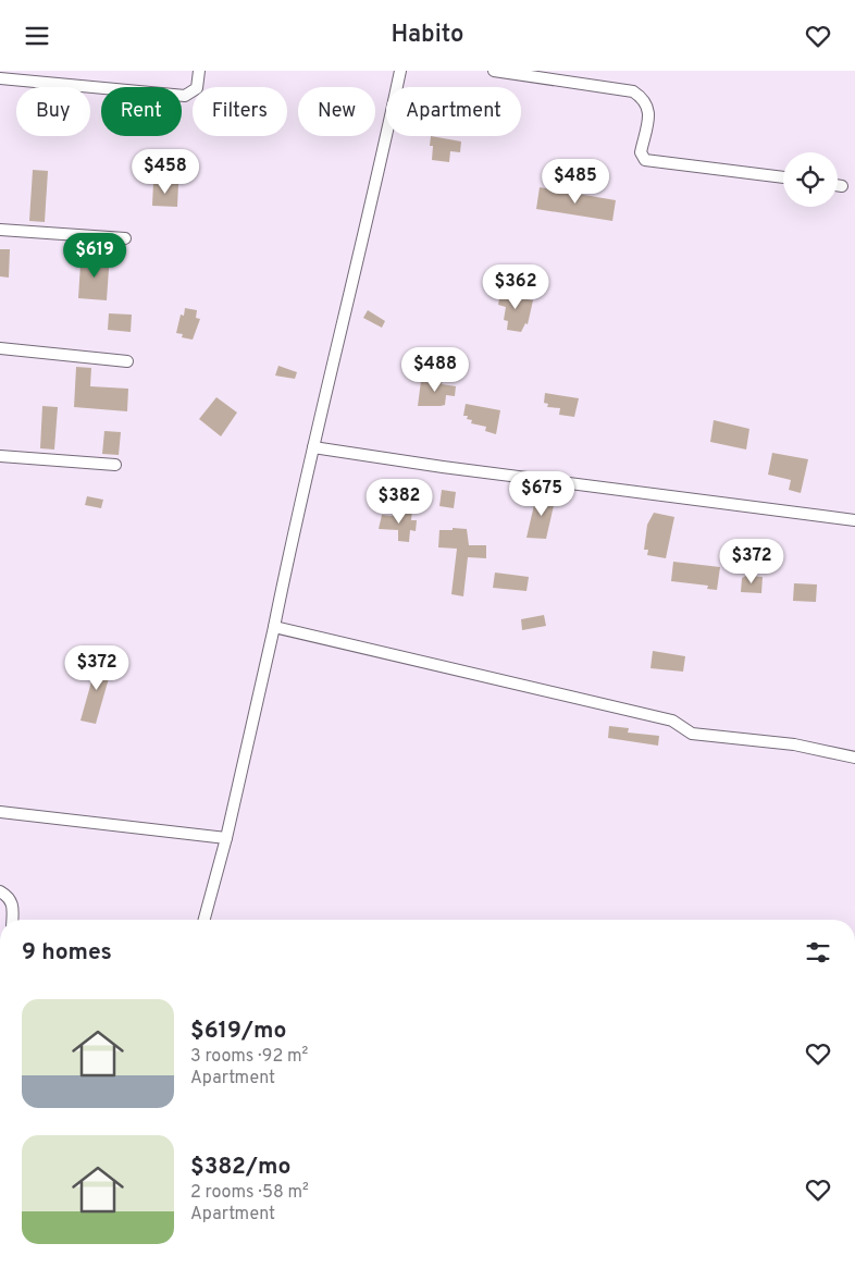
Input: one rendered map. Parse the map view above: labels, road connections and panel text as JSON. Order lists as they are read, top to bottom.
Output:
{
  "page": {
    "header": "Habito",
    "chip": [
      "Buy",
      "Rent",
      "Filters",
      "New",
      "Apartment"
    ],
    "price": [
      "$458",
      "$485",
      "$619",
      "$362",
      "$488",
      "$675",
      "$382",
      "$372",
      "$372"
    ],
    "heading": "9 homes",
    "list": [
      {
        "name": "$619/mo",
        "note": "3 rooms · 92 m² · Apartment"
      },
      {
        "name": "$382/mo",
        "note": "2 rooms · 58 m² · Apartment"
      }
    ]
  }
}
